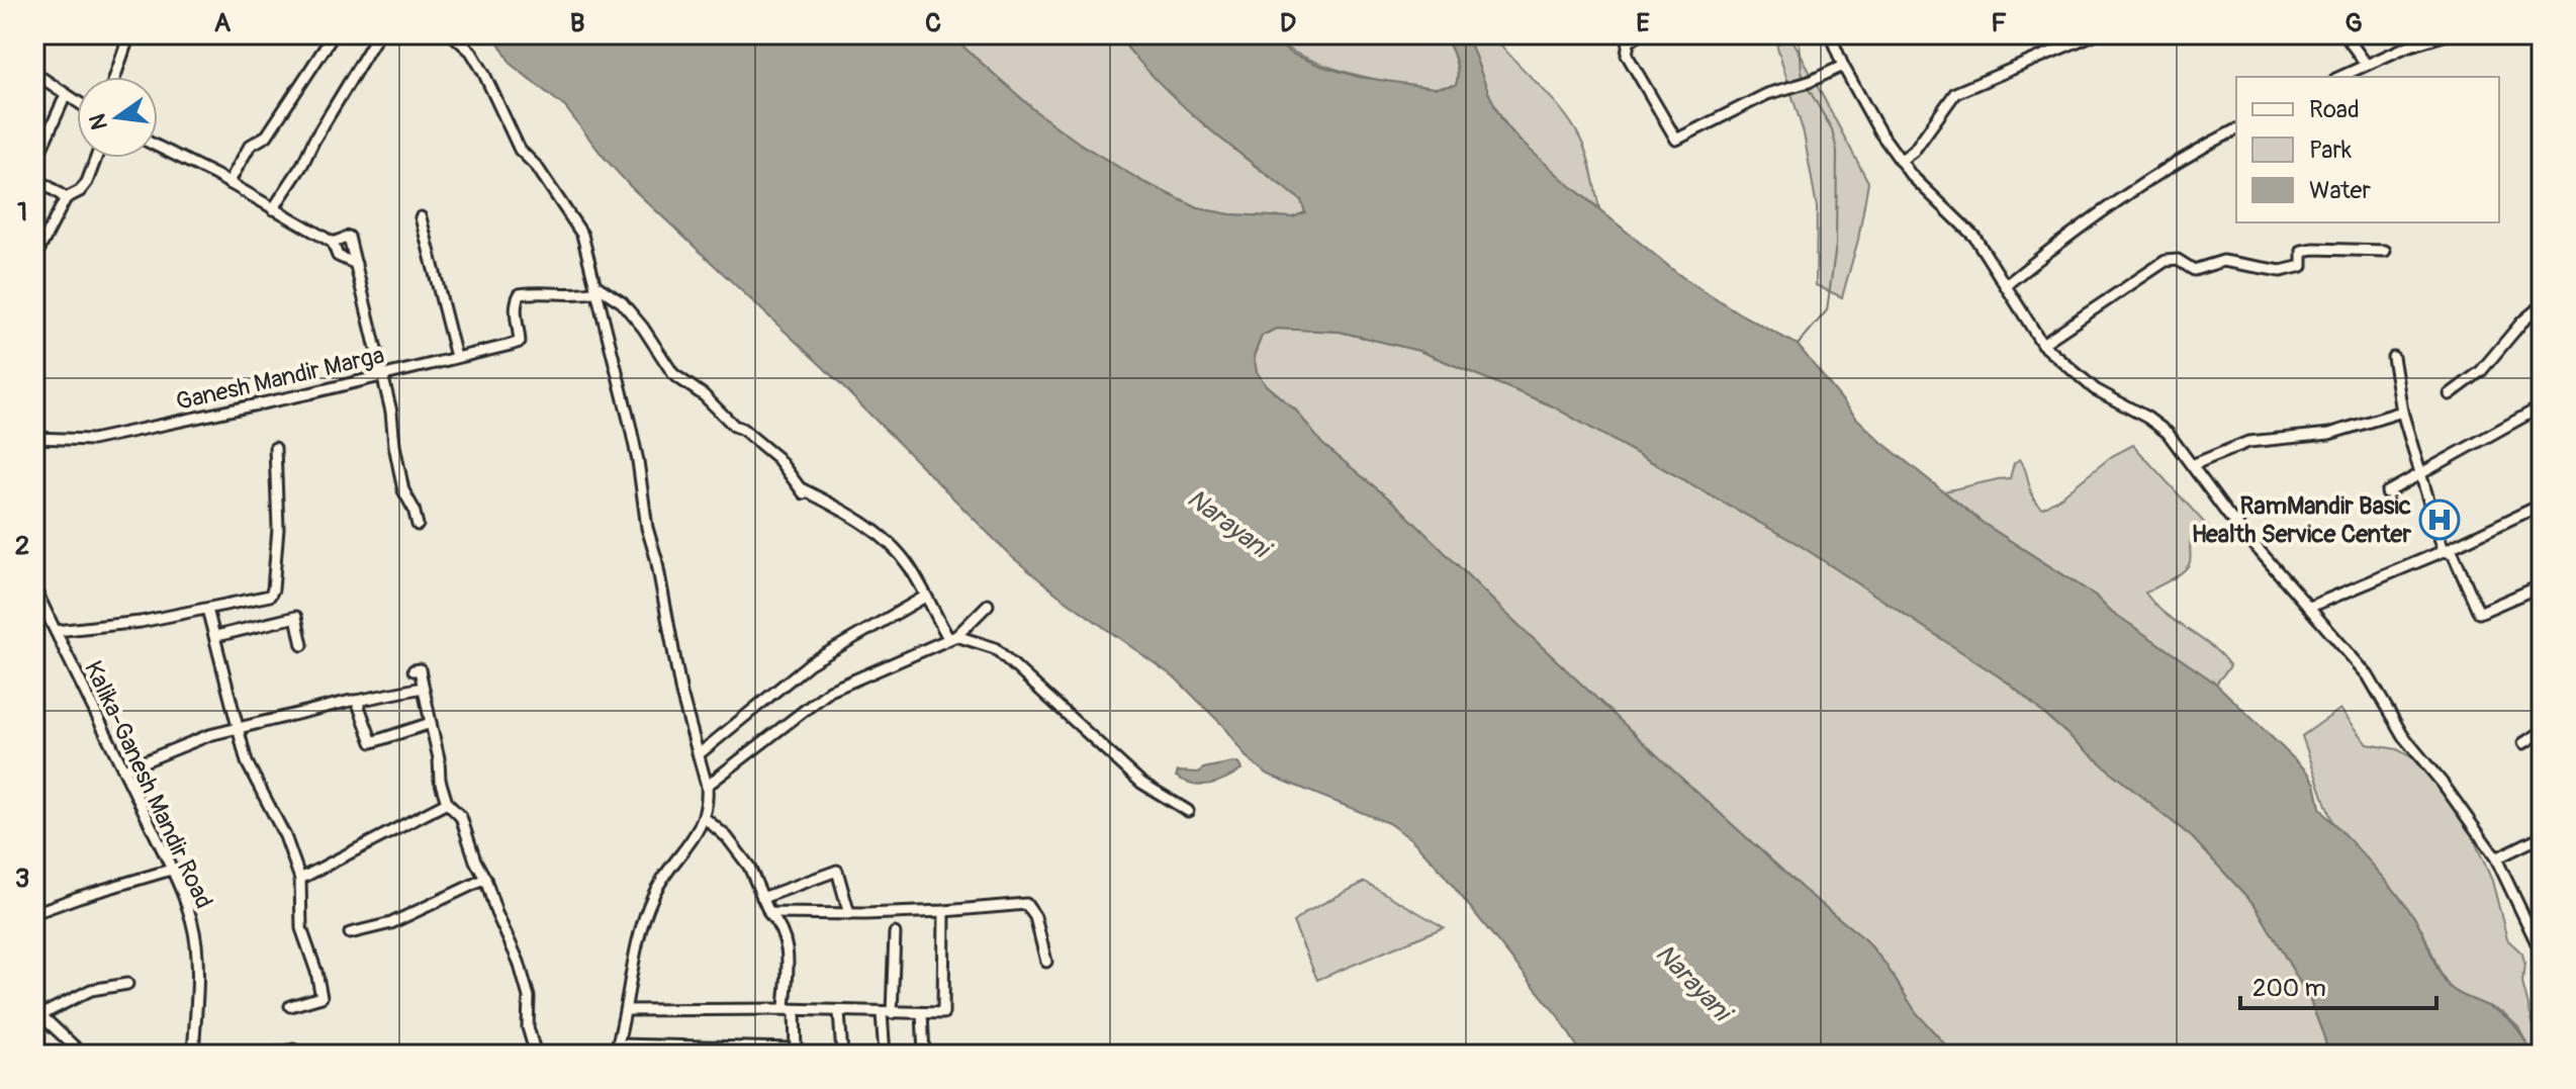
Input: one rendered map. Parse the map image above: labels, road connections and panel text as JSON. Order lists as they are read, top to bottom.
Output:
{
  "streets": {
    "street": ["Ganesh Mandir Marga", "Kalika-Ganesh Mandir Road"]
  },
  "water": ["Narayani"],
  "places": {
    "hospital": ["RamMandir Basic Health Service Center"]
  },
  "legend": ["Road", "Park", "Water"],
  "scale_bar": "200 m",
  "north": "left",
  "grid": {
    "columns": [
      "A",
      "B",
      "C",
      "D",
      "E",
      "F",
      "G"
    ],
    "rows": ["1", "2", "3"]
  }
}
